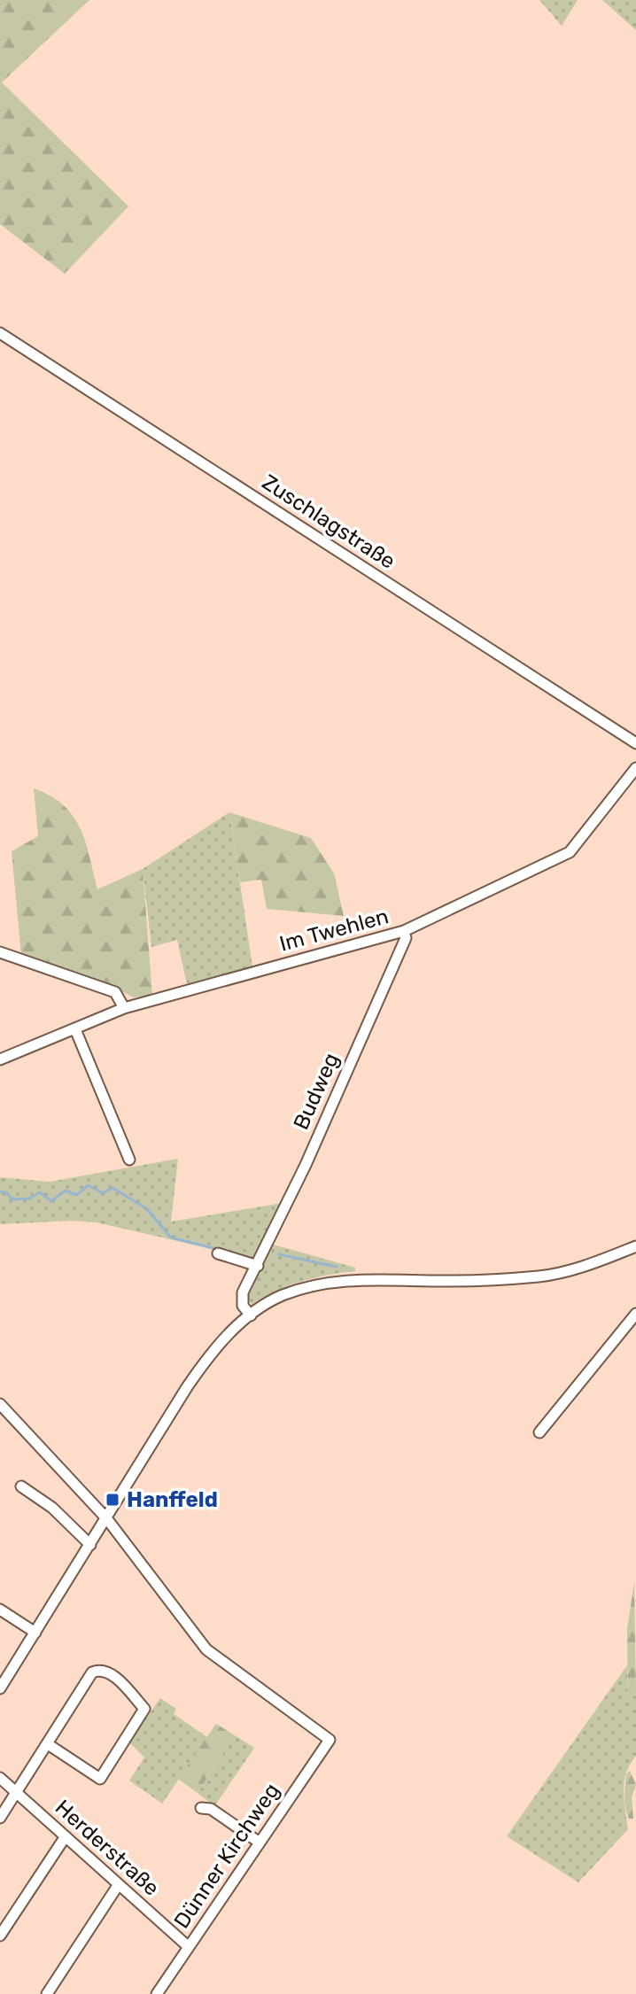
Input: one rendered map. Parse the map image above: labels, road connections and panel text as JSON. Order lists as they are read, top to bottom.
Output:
{
  "streets": {
    "street": [
      "Zuschlagstraße",
      "Im Twehlen",
      "Budweg",
      "Herderstraße",
      "Dünner Kirchweg"
    ]
  },
  "crossings": [
    ["Im Twehlen", "Budweg"],
    ["Herderstraße", "Dünner Kirchweg"]
  ],
  "places": {
    "transit": ["Hanffeld"]
  }
}
